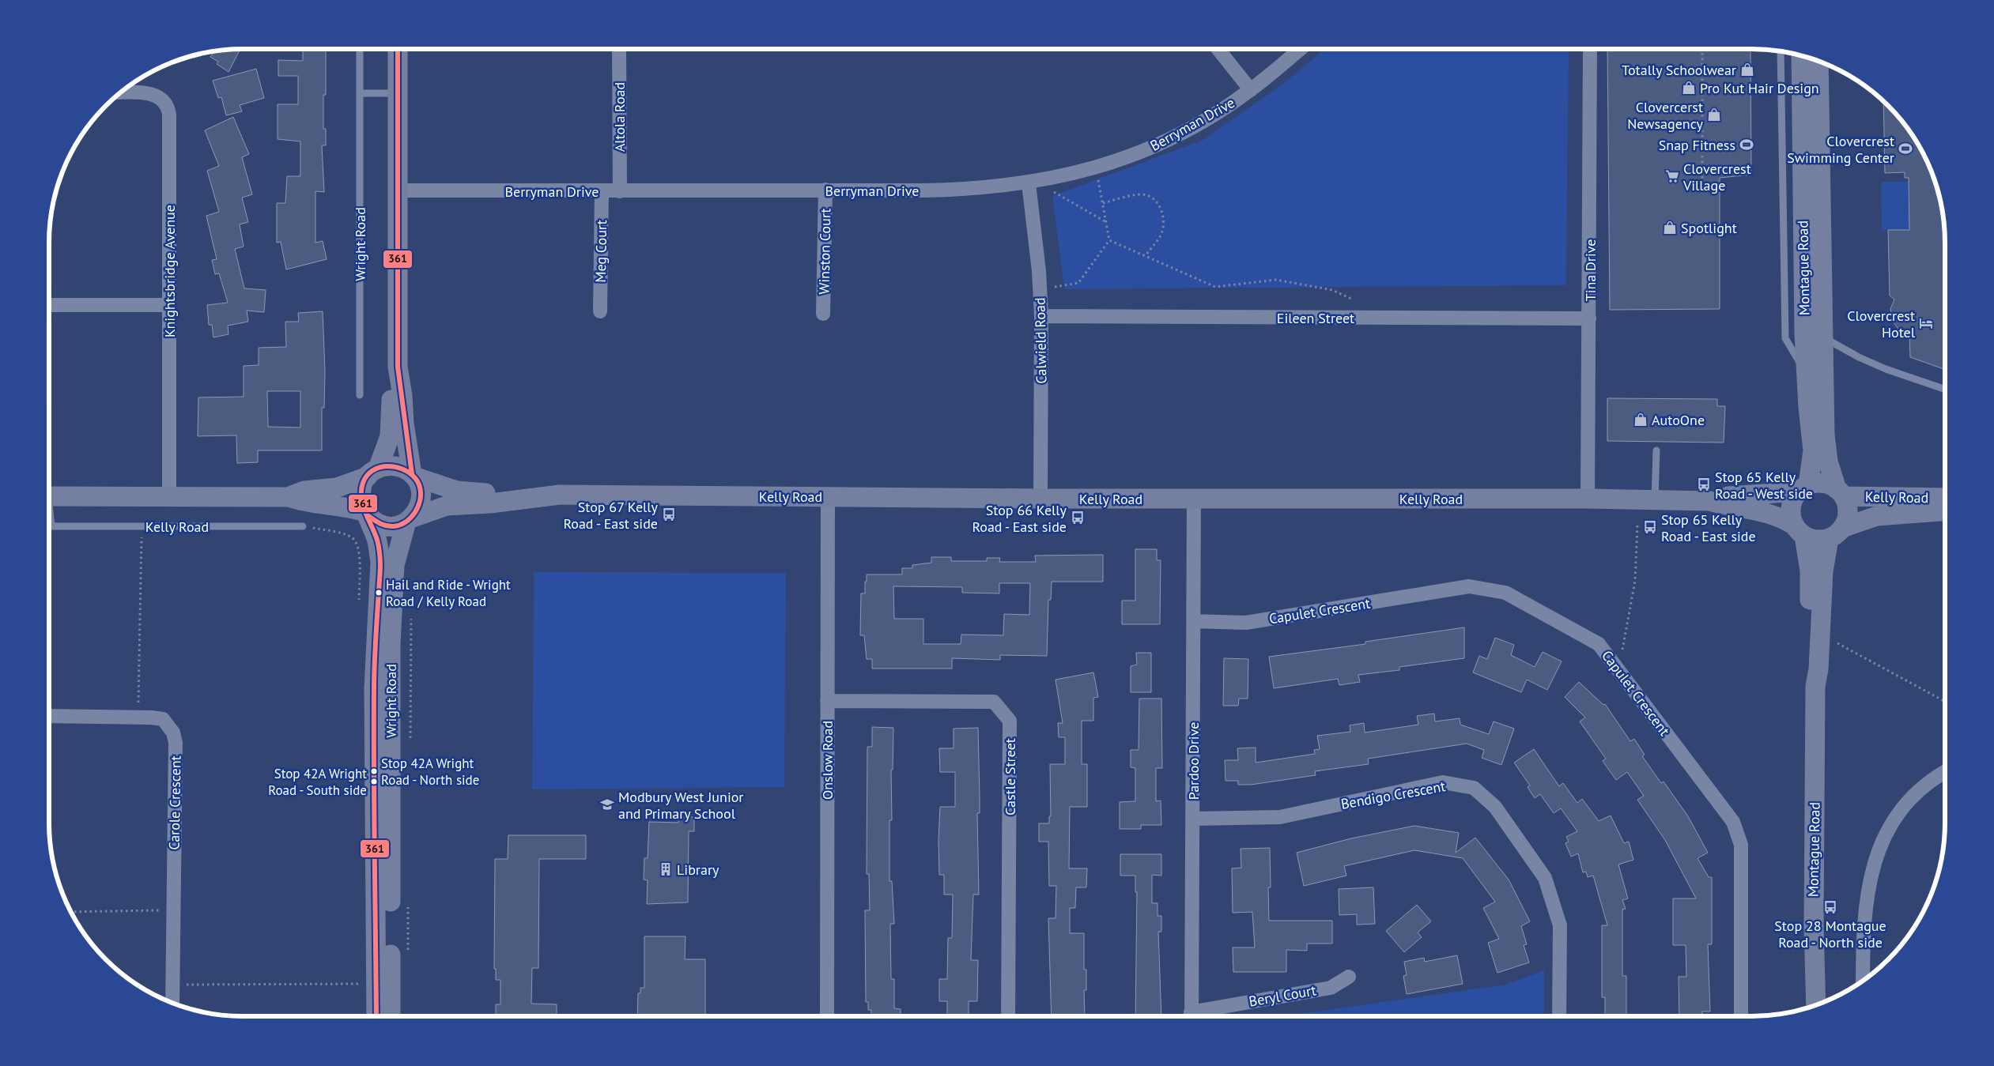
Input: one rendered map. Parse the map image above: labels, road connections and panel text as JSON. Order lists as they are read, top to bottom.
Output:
{
  "streets": {
    "main road": ["Wright Road", "Montague Road", "Kelly Road"],
    "street": [
      "Altola Road",
      "Berryman Drive",
      "Meg Court",
      "Winston Court",
      "Tina Drive",
      "Knightsbridge Avenue",
      "Eileen Street",
      "Calwield Road",
      "Capulet Crescent",
      "Onslow Road",
      "Pardoo Drive",
      "Castle Street",
      "Bendigo Crescent",
      "Carole Crescent",
      "Beryl Court"
    ]
  },
  "crossings": [
    ["Altola Road", "Berryman Drive"],
    ["Berryman Drive", "Meg Court"],
    ["Berryman Drive", "Winston Court"],
    ["Berryman Drive", "Calwield Road"],
    ["Wright Road", "Kelly Road"],
    ["Montague Road", "Kelly Road"],
    ["Tina Drive", "Eileen Street"],
    ["Tina Drive", "Kelly Road"],
    ["Knightsbridge Avenue", "Kelly Road"],
    ["Eileen Street", "Calwield Road"],
    ["Calwield Road", "Kelly Road"],
    ["Kelly Road", "Onslow Road"],
    ["Kelly Road", "Pardoo Drive"],
    ["Capulet Crescent", "Pardoo Drive"],
    ["Onslow Road", "Castle Street"],
    ["Pardoo Drive", "Bendigo Crescent"]
  ],
  "places": {
    "shop": [
      "Totally Schoolwear",
      "Pro Kut Hair Design",
      "Clovercerst Newsagency",
      "Spotlight",
      "AutoOne"
    ],
    "sports": ["Snap Fitness", "Clovercrest Swimming Center"],
    "supermarket": ["Clovercrest Village"],
    "hotel": ["Clovercrest Hotel"],
    "bus stop": [
      "Stop 65 Kelly Road - West side",
      "Stop 67 Kelly Road - East side",
      "Stop 66 Kelly Road - East side",
      "Stop 65 Kelly Road - East side",
      "Stop 28 Montague Road - North side"
    ],
    "other": ["Hail and Ride - Wright Road / Kelly Road", "Stop 42A Wright Road - North side", "Stop 42A Wright Road - South side"],
    "school or university": ["Modbury West Junior and Primary School"],
    "building": ["Library"]
  },
  "lines": ["transit line 361"]
}
